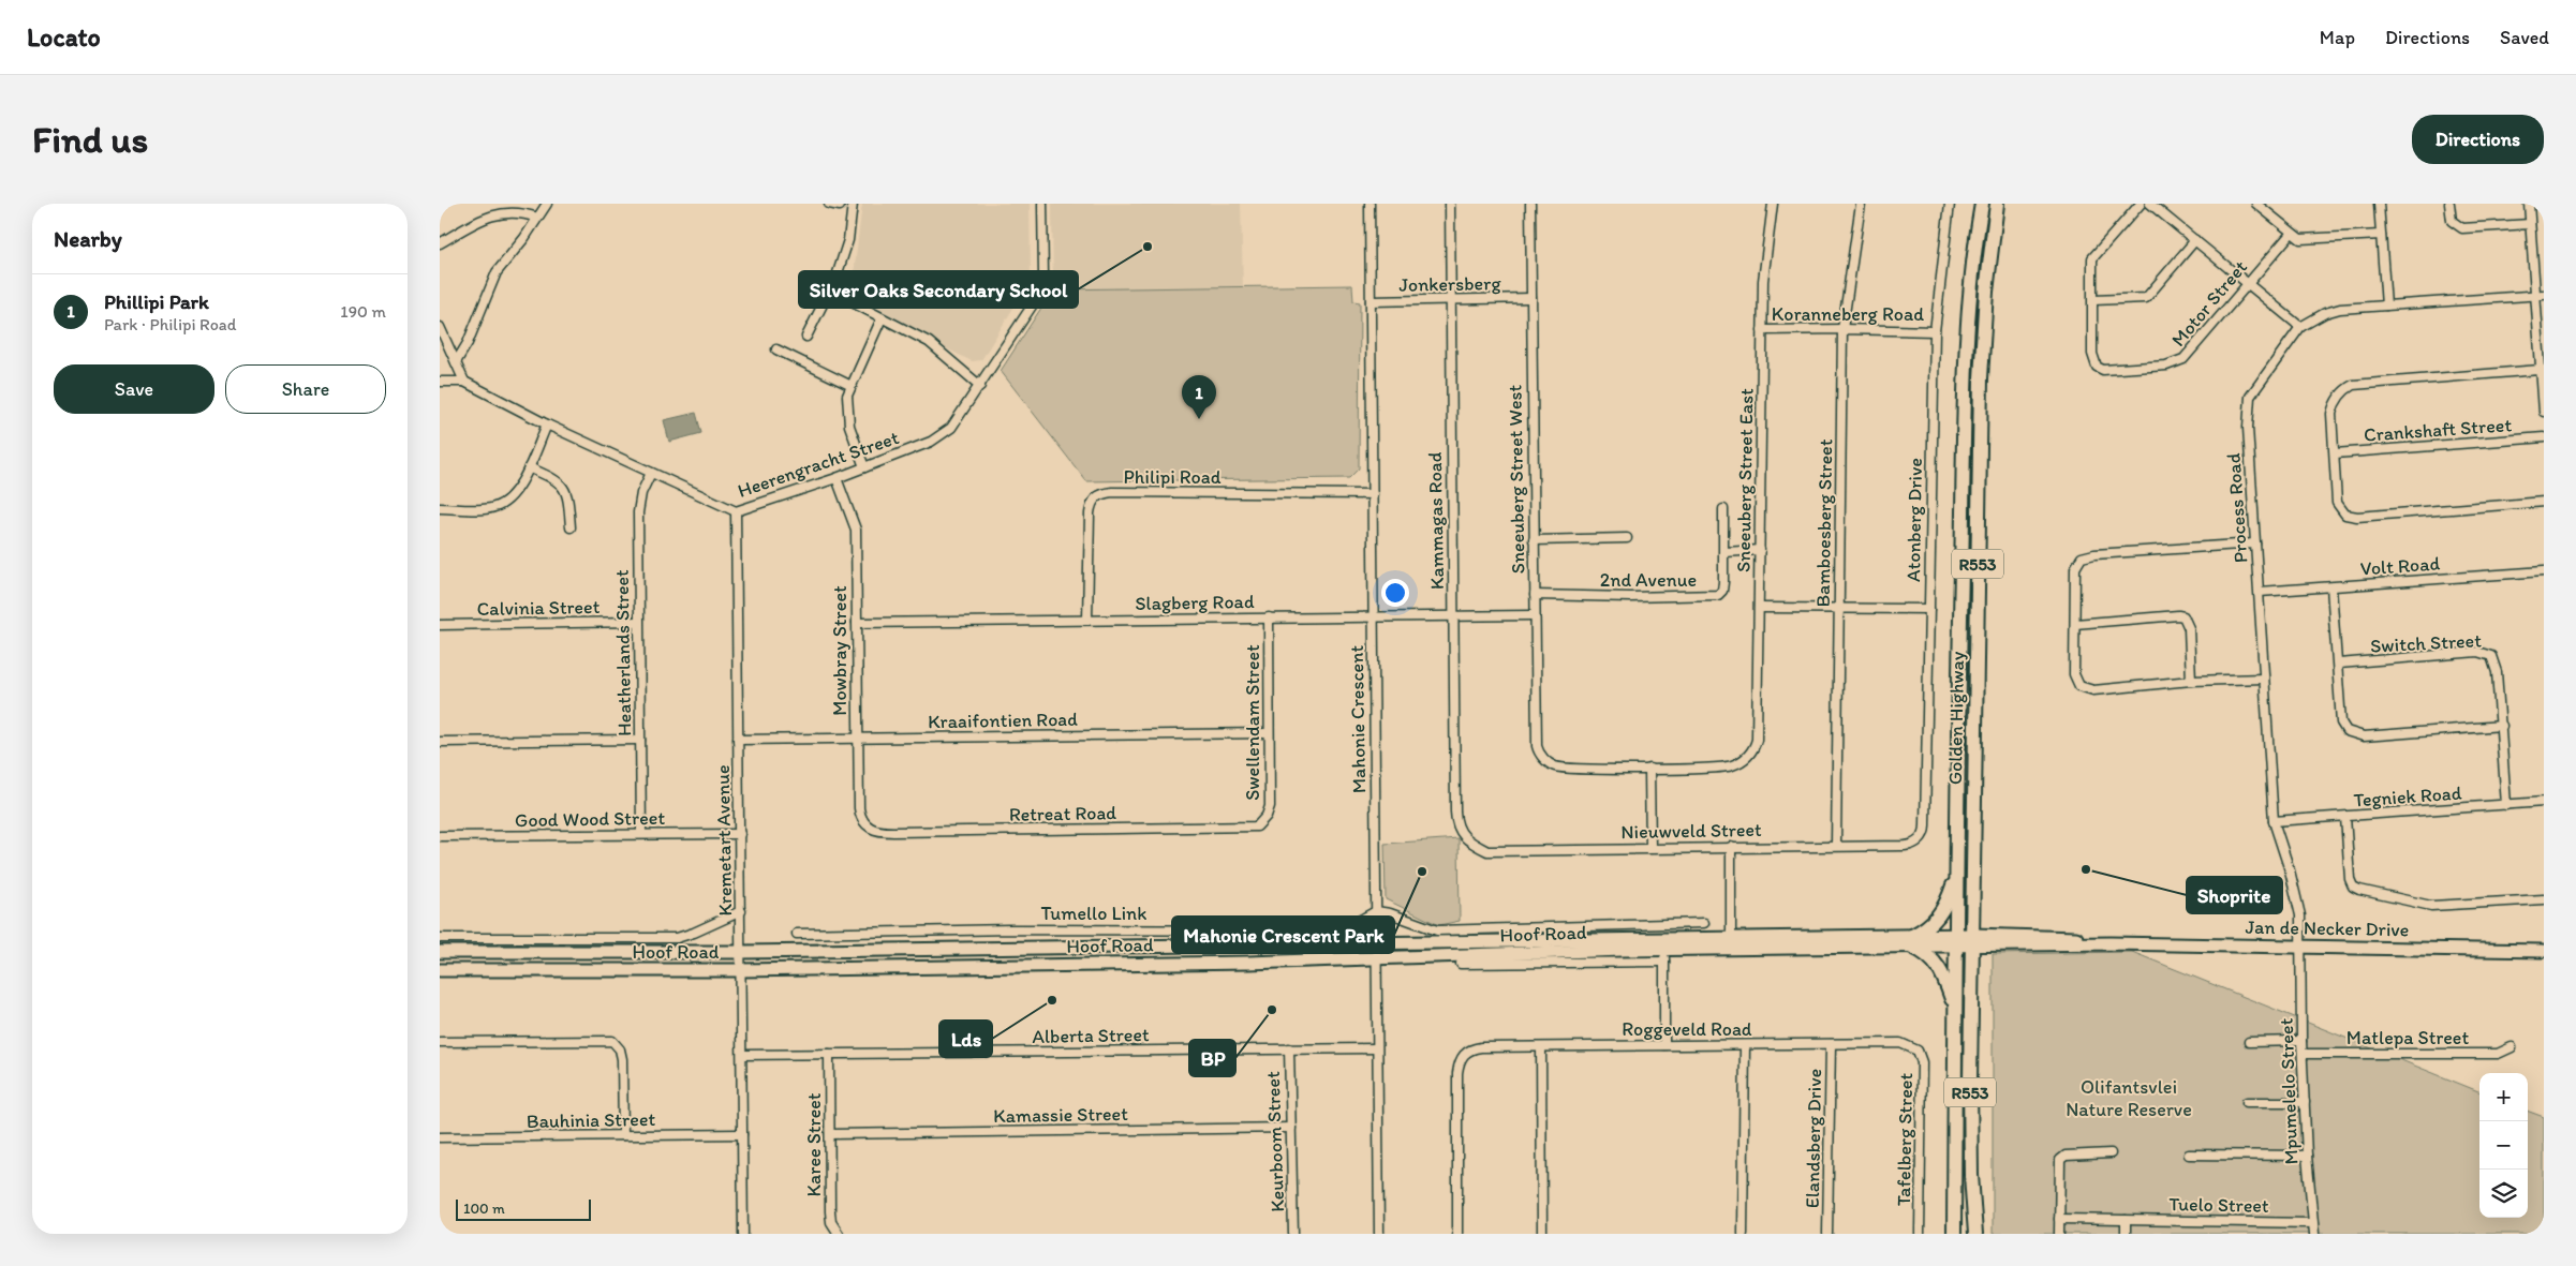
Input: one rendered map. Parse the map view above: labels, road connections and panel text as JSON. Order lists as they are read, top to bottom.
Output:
{
  "streets": {
    "main road": [
      "R553",
      "Golden Highway",
      "Jan de Necker Drive",
      "Hoof Road"
    ],
    "street": [
      "Jonkersberg",
      "Motor Street",
      "Koranneberg Road",
      "Crankshaft Street",
      "Heerengracht Street",
      "Philipi Road",
      "Sneeuberg Street West",
      "Sneeuberg Street East",
      "Process Road",
      "Atonberg Drive",
      "Kammagas Road",
      "Bamboesberg Street",
      "Volt Road",
      "2nd Avenue",
      "Slagberg Road",
      "Calvinia Street",
      "Switch Street",
      "Mowbray Street",
      "Heatherlands Street",
      "Mahonie Crescent",
      "Kraaifontien Road",
      "Swellendam Street",
      "Tegniek Road",
      "Retreat Road",
      "Good Wood Street",
      "Nieuwveld Street",
      "Kremetart Avenue",
      "Tumello Link",
      "Roggeveld Road",
      "Alberta Street",
      "Matlepa Street",
      "Mpumelelo Street",
      "Kamassie Street",
      "Bauhinia Street",
      "Elandsberg Drive",
      "Tafelberg Street",
      "Keurboom Street",
      "Karee Street",
      "Tuelo Street"
    ]
  },
  "crossings": [
    ["Jonkersberg", "Sneeuberg Street West"],
    ["Jonkersberg", "Kammagas Road"],
    ["Jonkersberg", "Mahonie Crescent"],
    ["Koranneberg Road", "Sneeuberg Street East"],
    ["Koranneberg Road", "Atonberg Drive"],
    ["Koranneberg Road", "Bamboesberg Street"],
    ["Heerengracht Street", "Mowbray Street"],
    ["Heerengracht Street", "Heatherlands Street"],
    ["Heerengracht Street", "Kremetart Avenue"],
    ["Philipi Road", "Slagberg Road"],
    ["Philipi Road", "Mahonie Crescent"],
    ["Sneeuberg Street West", "Sneeuberg Street East"],
    ["Sneeuberg Street West", "2nd Avenue"],
    ["Sneeuberg Street West", "Slagberg Road"],
    ["Process Road", "Volt Road"],
    ["Process Road", "Tegniek Road"],
    ["Process Road", "Jan de Necker Drive"],
    ["Process Road", "Mpumelelo Street"],
    ["Atonberg Drive", "Nieuwveld Street"],
    ["Kammagas Road", "Slagberg Road"],
    ["Kammagas Road", "Nieuwveld Street"],
    ["Bamboesberg Street", "Nieuwveld Street"],
    ["Slagberg Road", "Mowbray Street"],
    ["Slagberg Road", "Mahonie Crescent"],
    ["Slagberg Road", "Swellendam Street"],
    ["Calvinia Street", "Heatherlands Street"],
    ["Switch Street", "Tegniek Road"],
    ["Mowbray Street", "Kraaifontien Road"],
    ["Mowbray Street", "Retreat Road"],
    ["Heatherlands Street", "Good Wood Street"],
    ["Golden Highway", "Jan de Necker Drive"],
    ["Golden Highway", "Hoof Road"],
    ["Mahonie Crescent", "Tumello Link"],
    ["Mahonie Crescent", "Hoof Road"],
    ["Mahonie Crescent", "Alberta Street"],
    ["Kraaifontien Road", "Swellendam Street"],
    ["Kraaifontien Road", "Kremetart Avenue"],
    ["Swellendam Street", "Retreat Road"],
    ["Good Wood Street", "Kremetart Avenue"],
    ["Kremetart Avenue", "Hoof Road"],
    ["Kremetart Avenue", "Alberta Street"],
    ["Kremetart Avenue", "Bauhinia Street"],
    ["Jan de Necker Drive", "Hoof Road"],
    ["Jan de Necker Drive", "Mpumelelo Street"],
    ["Roggeveld Road", "Elandsberg Drive"],
    ["Roggeveld Road", "Tafelberg Street"],
    ["Alberta Street", "Keurboom Street"],
    ["Alberta Street", "Karee Street"],
    ["Matlepa Street", "Mpumelelo Street"],
    ["Mpumelelo Street", "Tuelo Street"],
    ["Kamassie Street", "Keurboom Street"],
    ["Kamassie Street", "Karee Street"]
  ],
  "parks": ["Olifantsvlei Nature Reserve"],
  "places": [
    "Silver Oaks Secondary School",
    "Shoprite",
    "Mahonie Crescent Park",
    "Lds",
    "BP"
  ],
  "scale_bar": "100 m",
  "page": {
    "header": "Locato",
    "nav": ["Map", "Directions", "Saved"],
    "buttons": [
      "Directions",
      ["Save", "Share"]
    ],
    "title": "Find us",
    "heading": "Nearby",
    "list": [
      {
        "mark": "1",
        "name": "Phillipi Park",
        "note": "Park · Philipi Road",
        "value": "190 m"
      }
    ],
    "pins": "1",
    "map_buttons": ["+", "−"],
    "scale": "100 m"
  }
}
